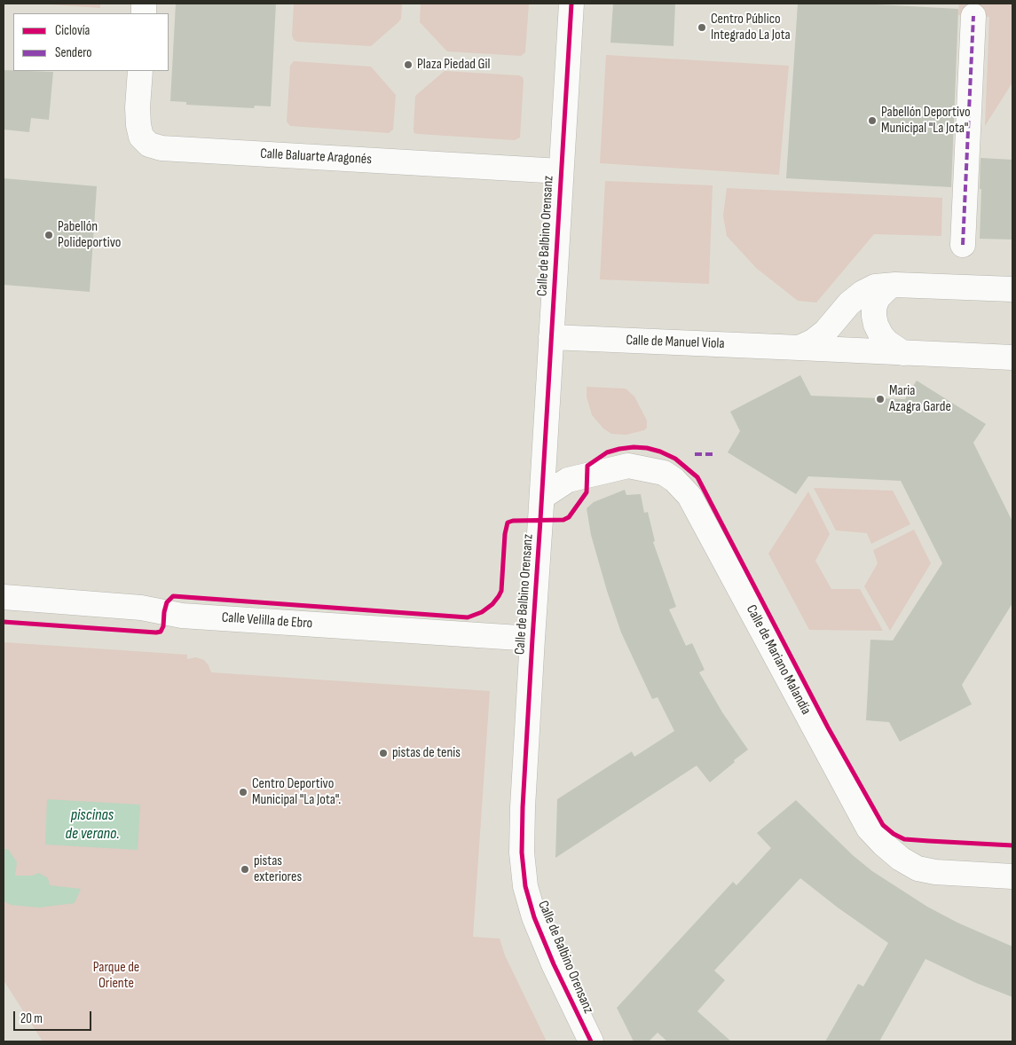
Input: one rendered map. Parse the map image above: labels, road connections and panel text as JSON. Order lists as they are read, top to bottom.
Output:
{
  "streets": {
    "street": [
      "Calle Baluarte Aragonés",
      "Calle de Balbino Orensanz",
      "Calle de Manuel Viola",
      "Calle Velilla de Ebro",
      "Calle de Mariano Malandía"
    ]
  },
  "crossings": [
    ["Calle Baluarte Aragonés", "Calle de Balbino Orensanz"],
    ["Calle de Balbino Orensanz", "Calle de Manuel Viola"],
    ["Calle de Balbino Orensanz", "Calle Velilla de Ebro"],
    ["Calle de Balbino Orensanz", "Calle de Mariano Malandía"]
  ],
  "water": ["piscinas de verano."],
  "parks": ["Parque de Oriente"],
  "places": [
    "Centro Público Integrado La Jota",
    "Plaza Piedad Gil",
    "Pabellón Deportivo Municipal \"La Jota\"",
    "Pabellón Polideportivo",
    "Maria Azagra Garde",
    "pistas de tenis",
    "Centro Deportivo Municipal \"La Jota\".",
    "pistas exteriores"
  ],
  "legend": ["Ciclovía", "Sendero"],
  "scale_bar": "20 m"
}
